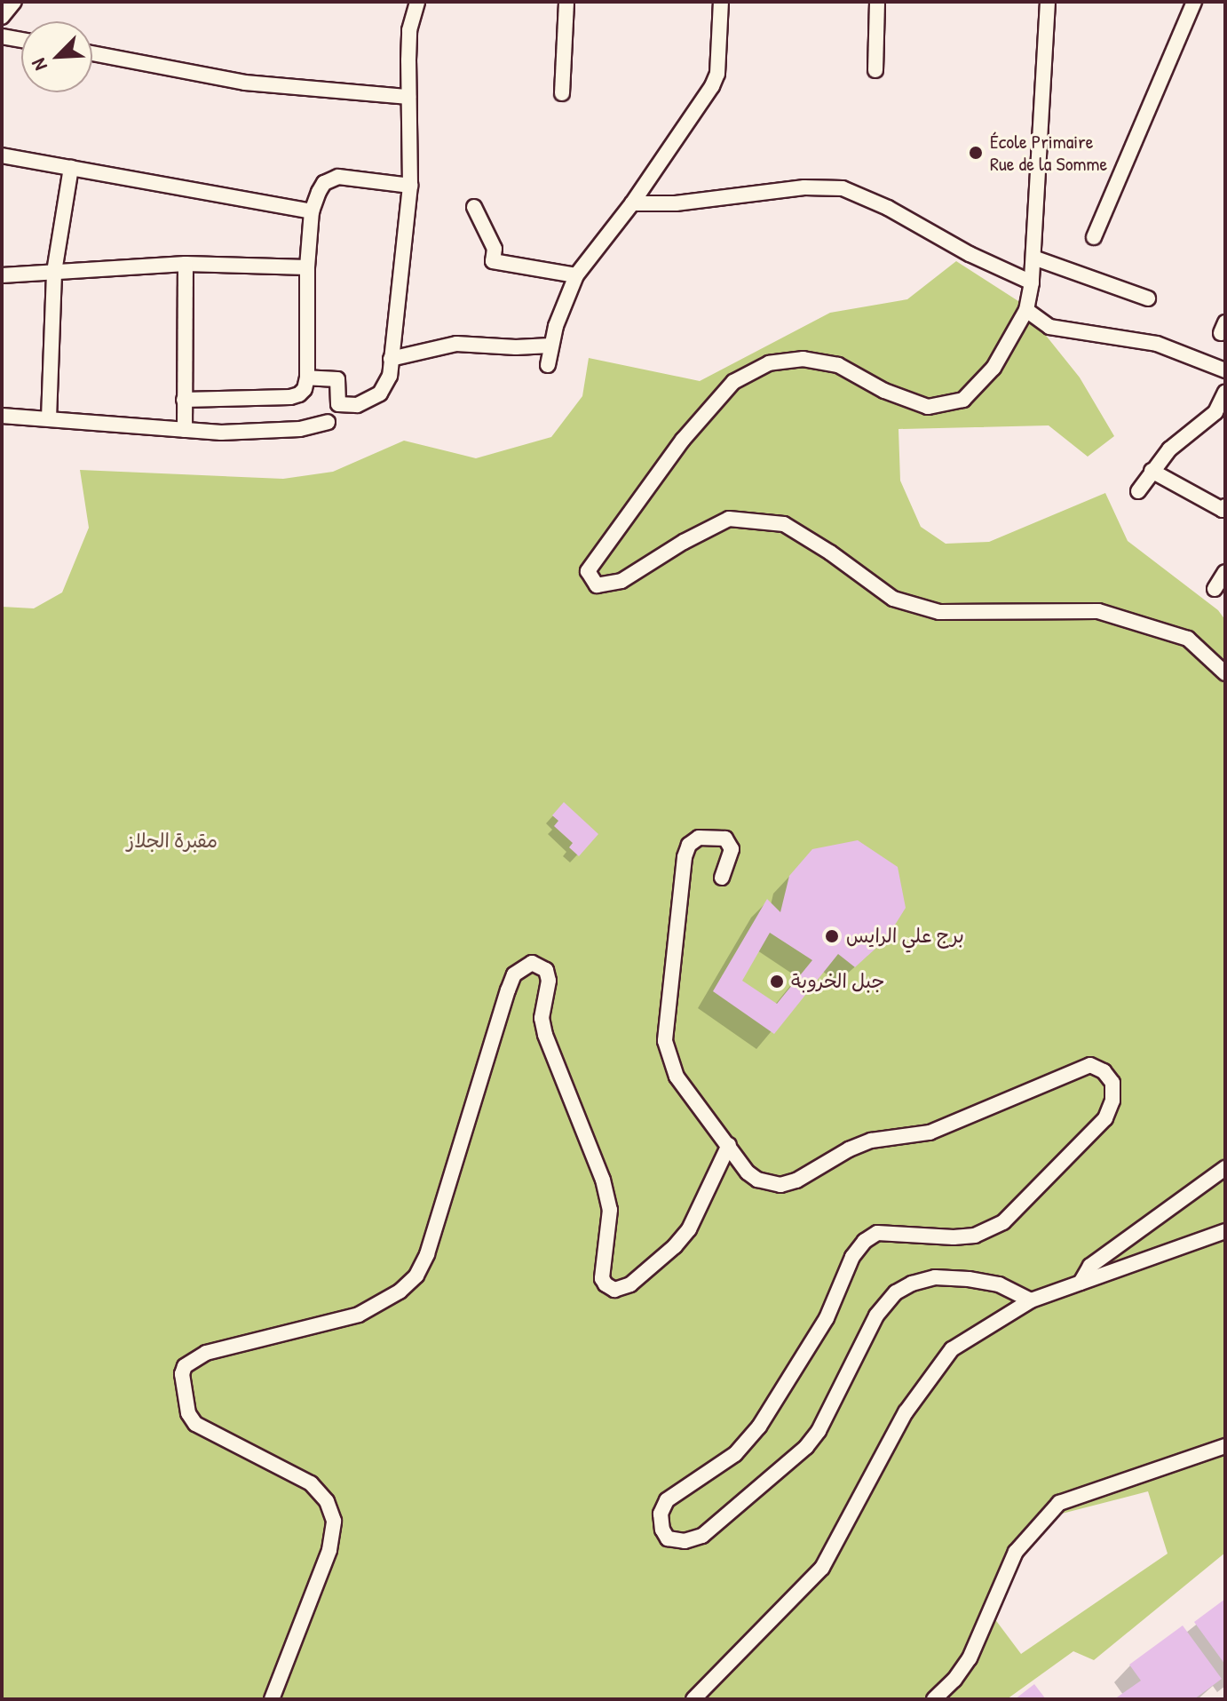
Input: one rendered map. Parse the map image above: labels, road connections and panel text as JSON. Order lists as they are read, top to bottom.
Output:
{
  "parks": ["مقبرة الجلاز"],
  "places": ["École Primaire Rue de la Somme", "برج علي الرايس", "جبل الخروبة"],
  "north": "bottom left"
}
